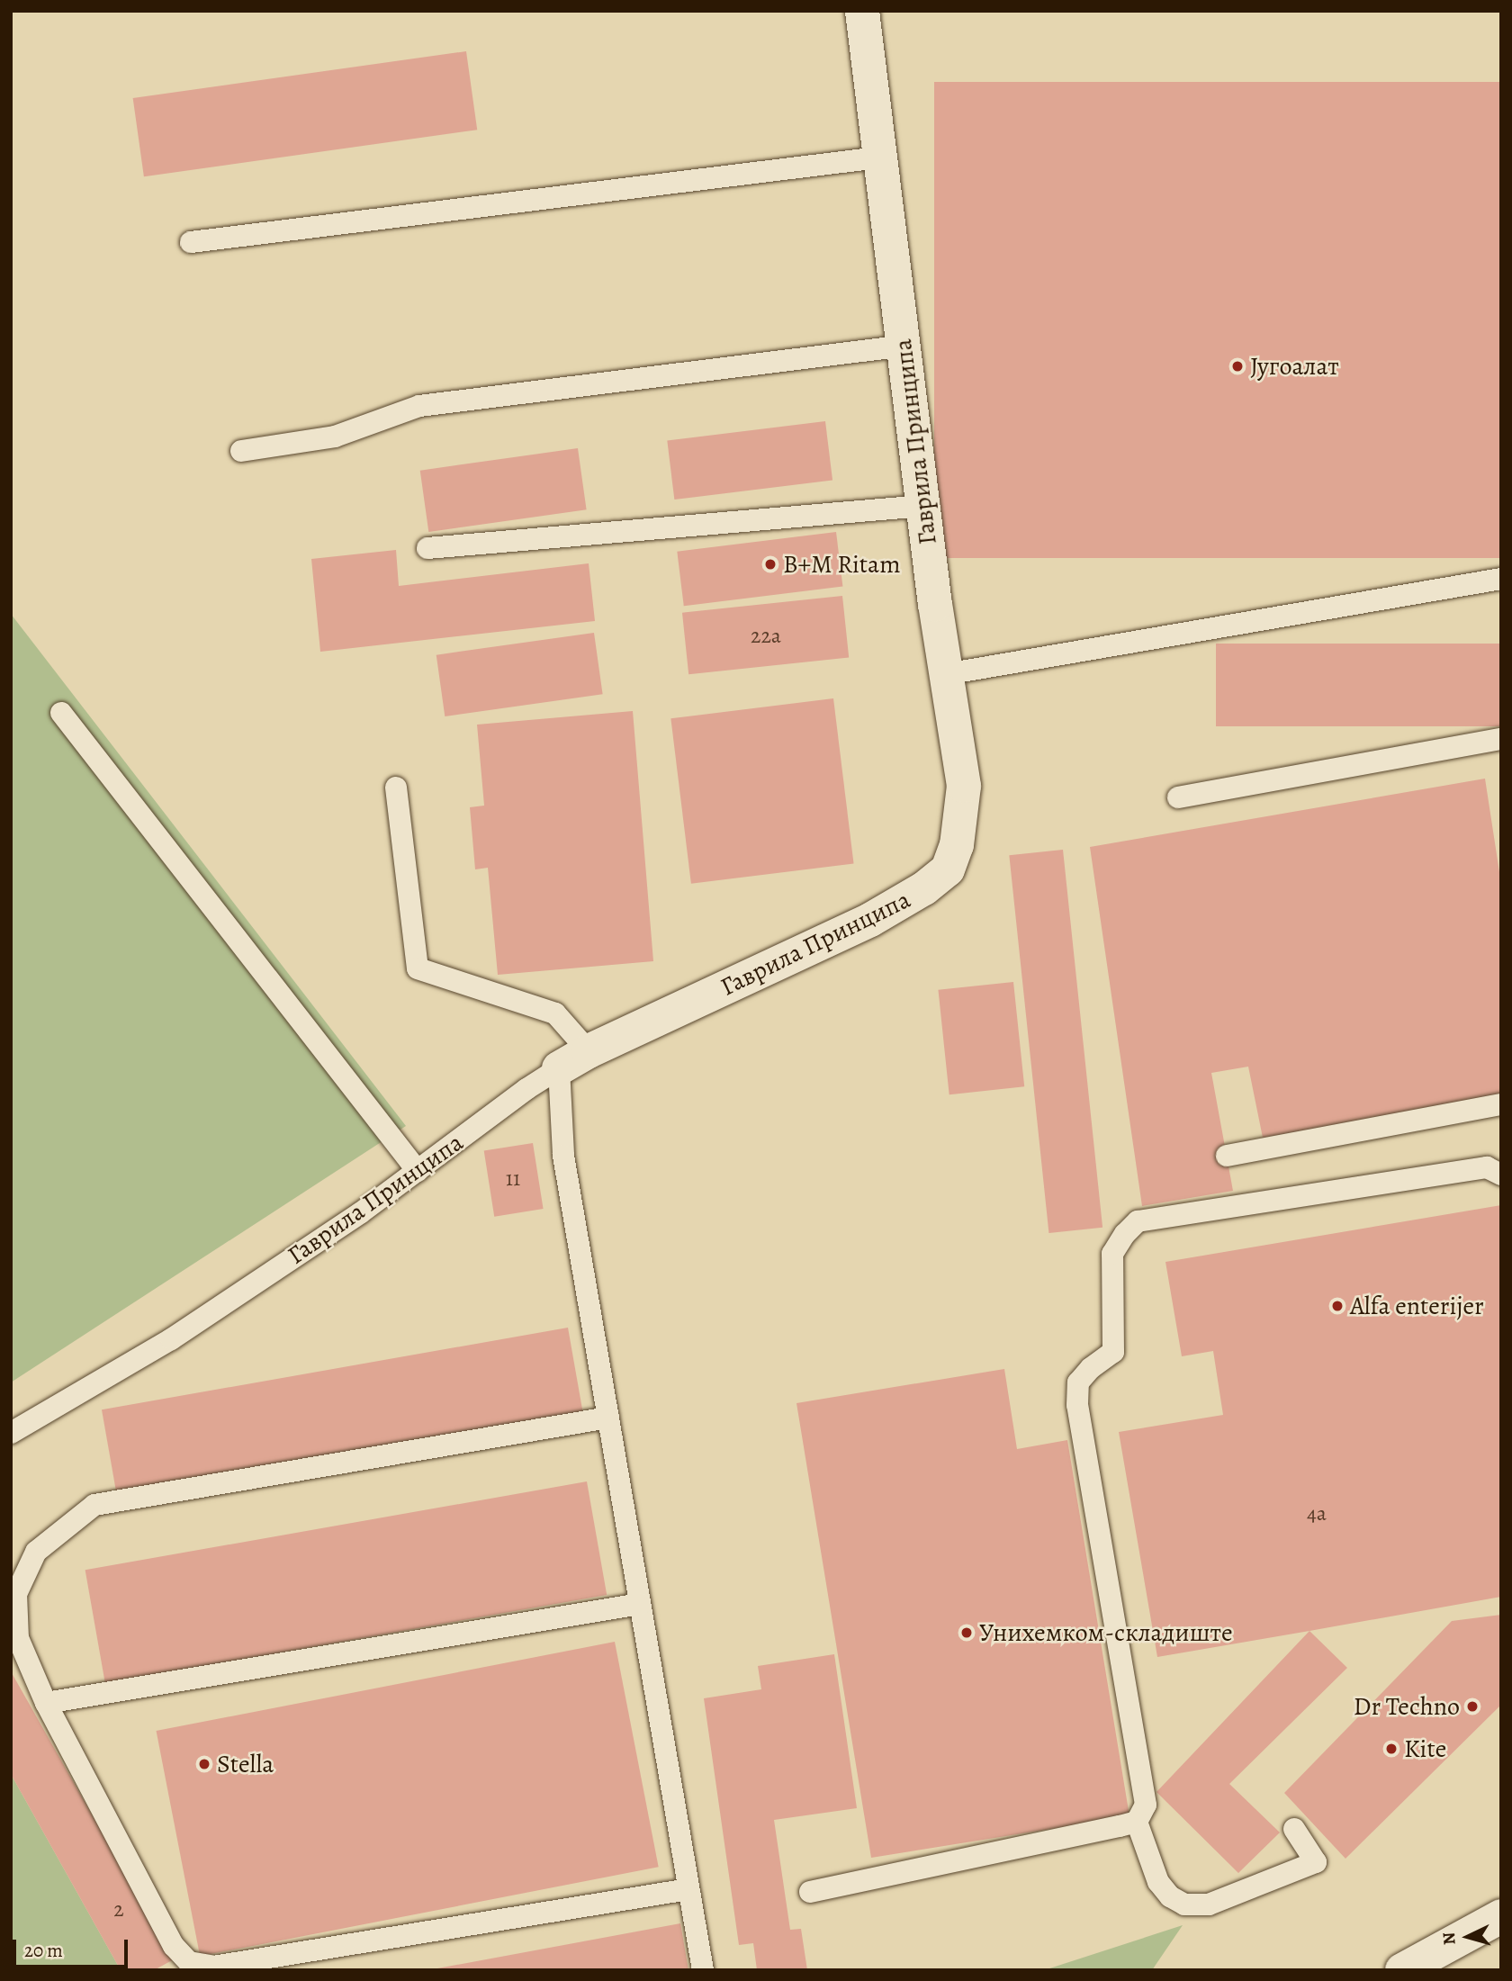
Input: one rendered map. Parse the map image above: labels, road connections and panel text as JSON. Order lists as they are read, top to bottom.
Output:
{
  "streets": {
    "street": ["Гаврила Принципа"]
  },
  "places": [
    "Југоалат",
    "B+M Ritam",
    "Alfa enterijer",
    "Унихемком-складиште",
    "Dr Techno",
    "Kite",
    "Stella"
  ],
  "house_numbers": [
    "22a",
    "11",
    "4a",
    "2"
  ],
  "scale_bar": "20 m",
  "north": "left"
}
